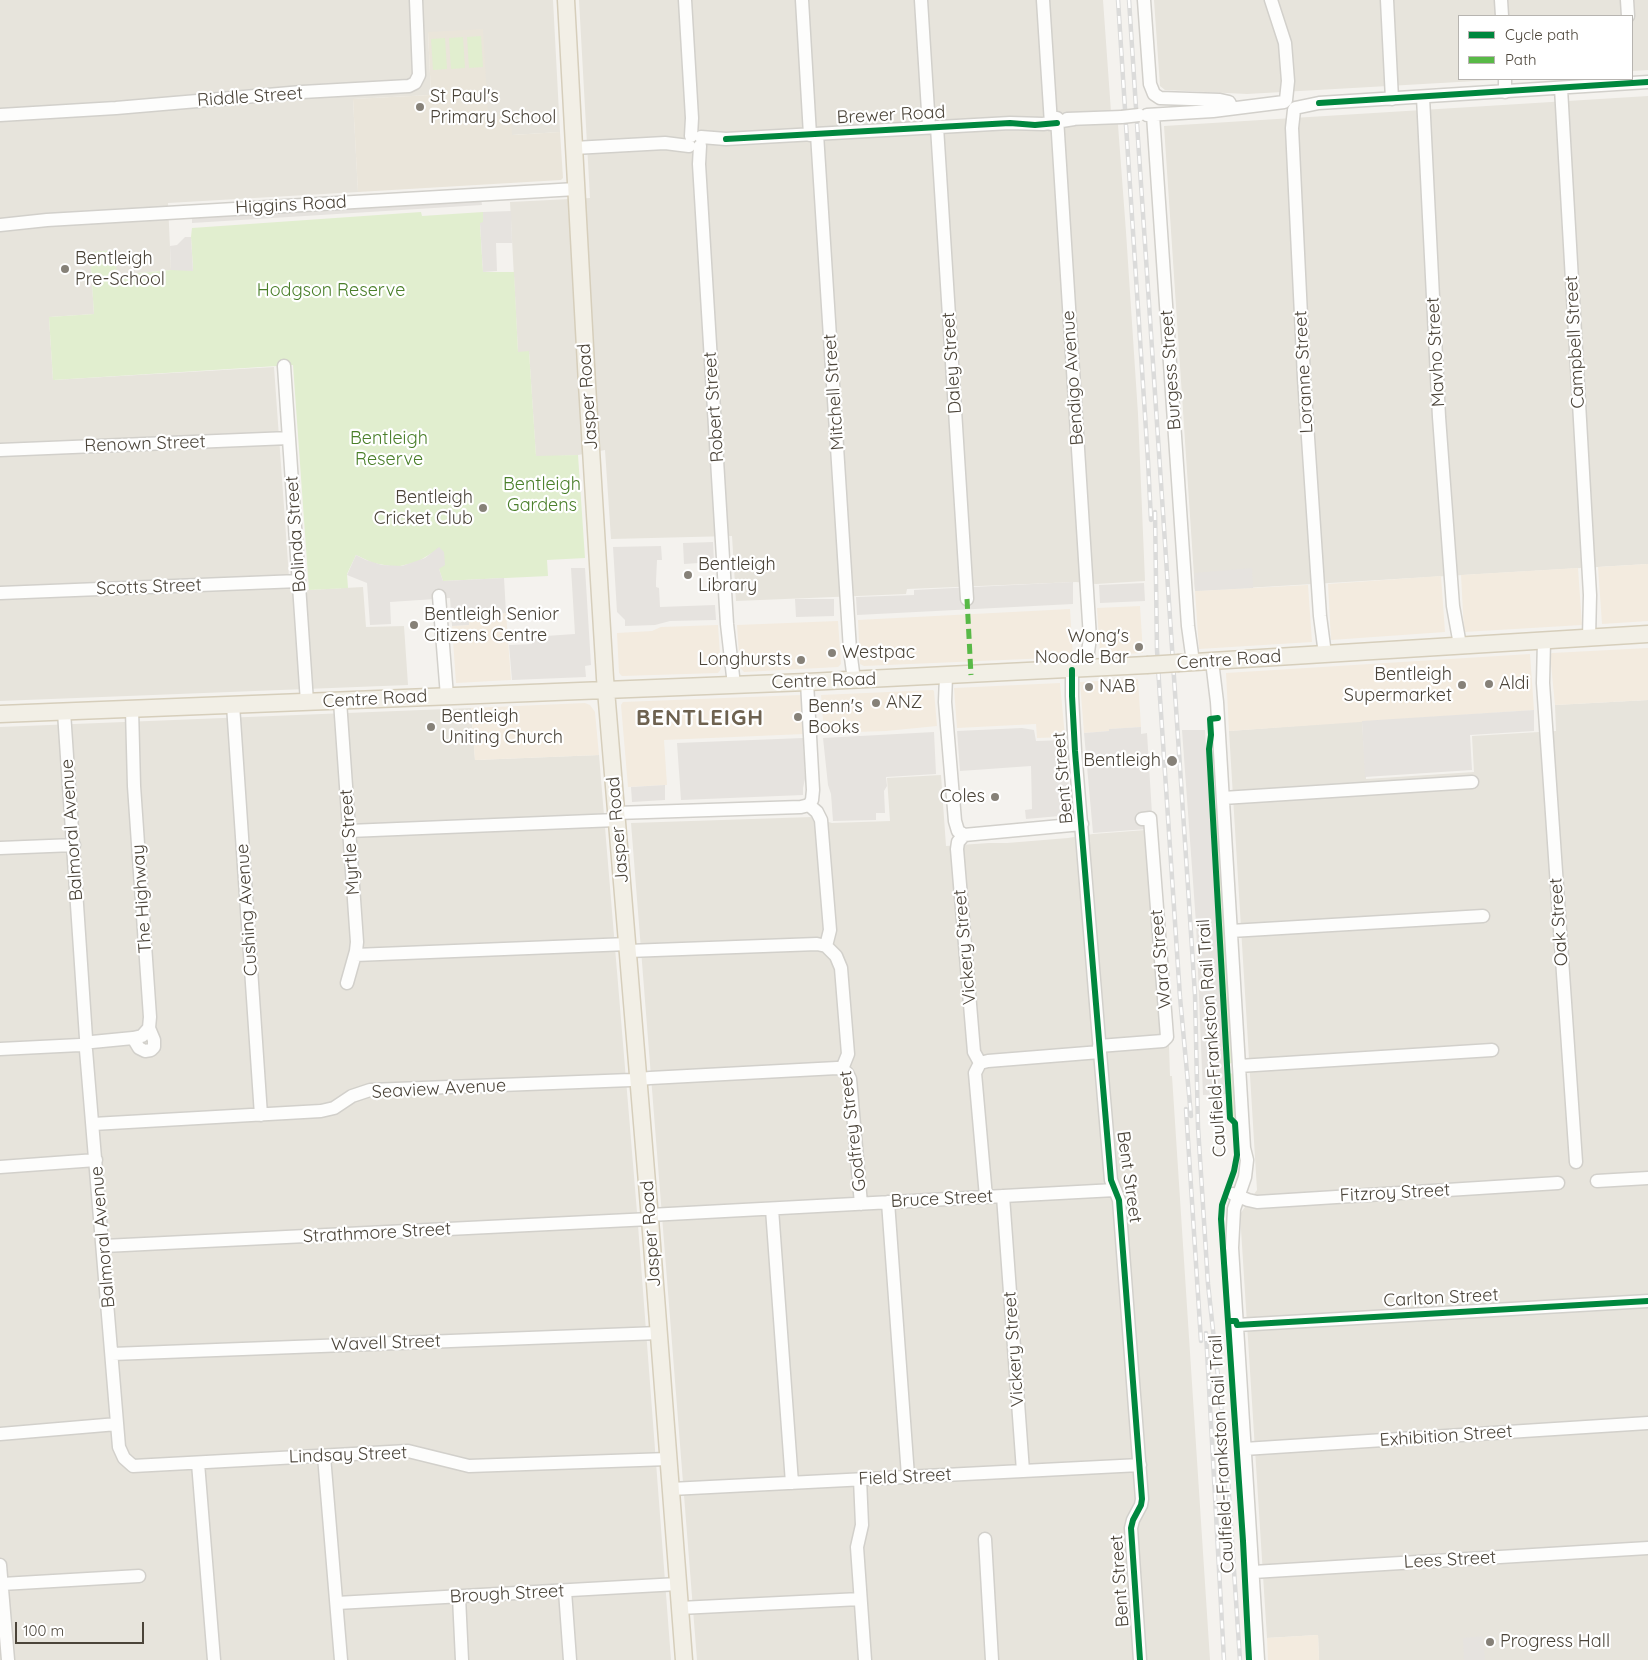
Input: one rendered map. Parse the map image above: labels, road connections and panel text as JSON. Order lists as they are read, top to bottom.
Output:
{
  "streets": {
    "main road": ["Jasper Road", "Centre Road"],
    "street": [
      "Riddle Street",
      "Brewer Road",
      "Higgins Road",
      "Campbell Street",
      "Mavho Street",
      "Daley Street",
      "Burgess Street",
      "Loranne Street",
      "Bendigo Avenue",
      "Mitchell Street",
      "Robert Street",
      "Renown Street",
      "Bolinda Street",
      "Scotts Street",
      "Bent Street",
      "Balmoral Avenue",
      "Myrtle Street",
      "The Highway",
      "Cushing Avenue",
      "Oak Street",
      "Vickery Street",
      "Ward Street",
      "Seaview Avenue",
      "Godfrey Street",
      "Fitzroy Street",
      "Bruce Street",
      "Strathmore Street",
      "Carlton Street",
      "Wavell Street",
      "Exhibition Street",
      "Lindsay Street",
      "Field Street",
      "Lees Street",
      "Brough Street"
    ],
    "cycle path": ["Caulfield-Frankston Rail Trail"]
  },
  "crossings": [
    ["Brewer Road", "Campbell Street"],
    ["Brewer Road", "Mavho Street"],
    ["Brewer Road", "Daley Street"],
    ["Brewer Road", "Burgess Street"],
    ["Brewer Road", "Loranne Street"],
    ["Brewer Road", "Bendigo Avenue"],
    ["Brewer Road", "Mitchell Street"],
    ["Brewer Road", "Jasper Road"],
    ["Brewer Road", "Robert Street"],
    ["Higgins Road", "Jasper Road"],
    ["Campbell Street", "Centre Road"],
    ["Mavho Street", "Centre Road"],
    ["Burgess Street", "Centre Road"],
    ["Loranne Street", "Centre Road"],
    ["Bendigo Avenue", "Centre Road"],
    ["Bendigo Avenue", "Bent Street"],
    ["Mitchell Street", "Centre Road"],
    ["Jasper Road", "Centre Road"],
    ["Jasper Road", "Seaview Avenue"],
    ["Jasper Road", "Bruce Street"],
    ["Jasper Road", "Strathmore Street"],
    ["Jasper Road", "Wavell Street"],
    ["Jasper Road", "Lindsay Street"],
    ["Jasper Road", "Field Street"],
    ["Jasper Road", "Brough Street"],
    ["Robert Street", "Centre Road"],
    ["Renown Street", "Bolinda Street"],
    ["Bolinda Street", "Scotts Street"],
    ["Bolinda Street", "Centre Road"],
    ["Centre Road", "Bent Street"],
    ["Centre Road", "Balmoral Avenue"],
    ["Centre Road", "Myrtle Street"],
    ["Centre Road", "The Highway"],
    ["Centre Road", "Cushing Avenue"],
    ["Centre Road", "Oak Street"],
    ["Bent Street", "Ward Street"],
    ["Bent Street", "Bruce Street"],
    ["Bent Street", "Field Street"],
    ["Balmoral Avenue", "The Highway"],
    ["Balmoral Avenue", "Seaview Avenue"],
    ["Balmoral Avenue", "Strathmore Street"],
    ["Balmoral Avenue", "Wavell Street"],
    ["Balmoral Avenue", "Lindsay Street"],
    ["Cushing Avenue", "Seaview Avenue"],
    ["Vickery Street", "Ward Street"],
    ["Vickery Street", "Bruce Street"],
    ["Vickery Street", "Field Street"],
    ["Seaview Avenue", "Godfrey Street"],
    ["Godfrey Street", "Bruce Street"],
    ["Godfrey Street", "Field Street"],
    ["Bruce Street", "Strathmore Street"]
  ],
  "districts": ["BENTLEIGH"],
  "parks": ["Hodgson Reserve", "Bentleigh Reserve", "Bentleigh Gardens"],
  "places": [
    "St Paul's Primary School",
    "Bentleigh Pre-School",
    "Bentleigh Cricket Club",
    "Bentleigh Library",
    "Bentleigh Senior Citizens Centre",
    "Wong's Noodle Bar",
    "Westpac",
    "Longhursts",
    "Aldi",
    "Bentleigh Supermarket",
    "NAB",
    "ANZ",
    "Benn's Books",
    "Bentleigh Uniting Church",
    "Bentleigh",
    "Coles",
    "Progress Hall"
  ],
  "legend": ["Cycle path", "Path"],
  "scale_bar": "100 m"
}
